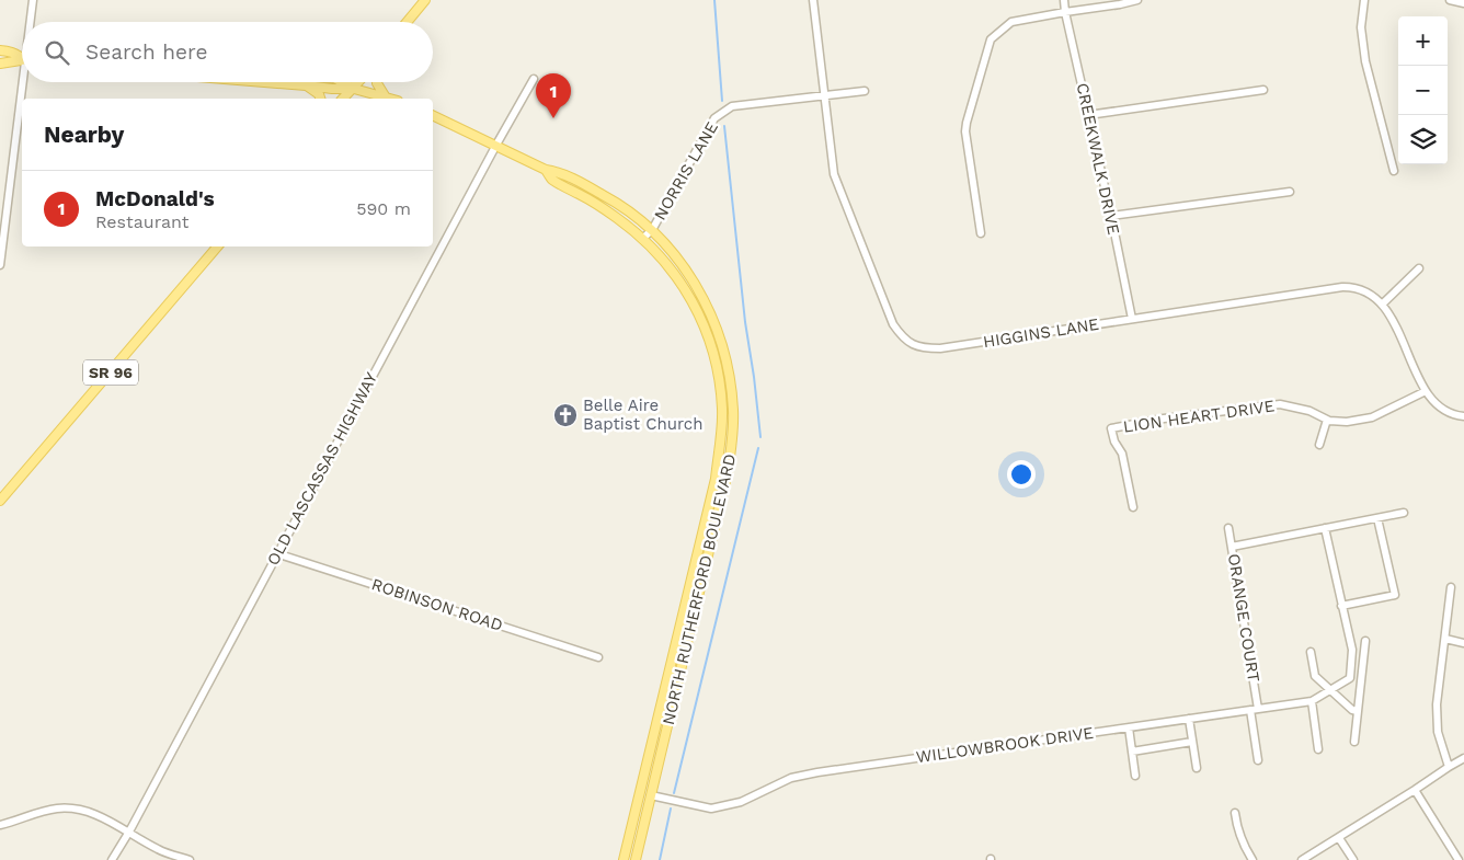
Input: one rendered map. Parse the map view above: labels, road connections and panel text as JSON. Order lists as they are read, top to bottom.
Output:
{
  "streets": {
    "main road": ["SR 96", "NORTH RUTHERFORD BOULEVARD"],
    "street": [
      "CREEKWALK DRIVE",
      "NORRIS LANE",
      "HIGGINS LANE",
      "LION HEART DRIVE",
      "OLD LASCASSAS HIGHWAY",
      "ROBINSON ROAD",
      "ORANGE COURT",
      "WILLOWBROOK DRIVE"
    ]
  },
  "crossings": [
    ["CREEKWALK DRIVE", "HIGGINS LANE"],
    ["NORRIS LANE", "HIGGINS LANE"],
    ["NORRIS LANE", "NORTH RUTHERFORD BOULEVARD"],
    ["HIGGINS LANE", "LION HEART DRIVE"],
    ["OLD LASCASSAS HIGHWAY", "NORTH RUTHERFORD BOULEVARD"],
    ["OLD LASCASSAS HIGHWAY", "ROBINSON ROAD"],
    ["NORTH RUTHERFORD BOULEVARD", "WILLOWBROOK DRIVE"],
    ["ORANGE COURT", "WILLOWBROOK DRIVE"]
  ],
  "places": {
    "church": ["Belle Aire Baptist Church"]
  },
  "page": {
    "map_buttons": ["+", "−"],
    "search": "Search here",
    "pins": "1",
    "heading": "Nearby",
    "list": [
      {
        "mark": "1",
        "name": "McDonald's",
        "note": "Restaurant",
        "value": "590 m"
      }
    ]
  }
}
